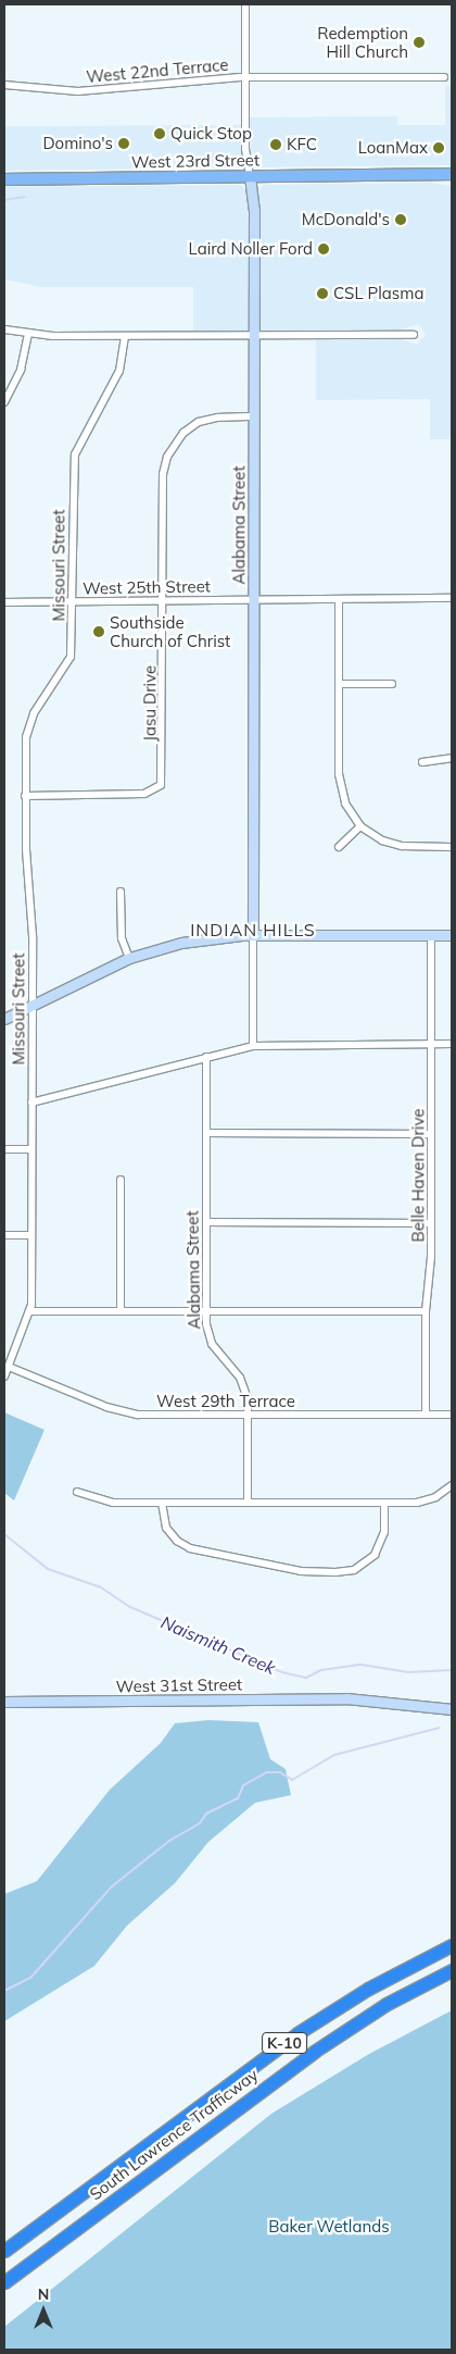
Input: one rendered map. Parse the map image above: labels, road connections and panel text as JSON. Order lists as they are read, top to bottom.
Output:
{
  "streets": {
    "highway": ["K-10", "South Lawrence Trafficway"],
    "main road": ["West 23rd Street"],
    "street": [
      "West 22nd Terrace",
      "Alabama Street",
      "Missouri Street",
      "West 25th Street",
      "Jasu Drive",
      "Belle Haven Drive",
      "West 29th Terrace",
      "West 31st Street"
    ]
  },
  "crossings": [
    ["West 22nd Terrace", "Alabama Street"],
    ["West 23rd Street", "Alabama Street"],
    ["Alabama Street", "West 25th Street"],
    ["Alabama Street", "Jasu Drive"],
    ["Alabama Street", "West 29th Terrace"],
    ["Missouri Street", "West 25th Street"],
    ["Missouri Street", "Jasu Drive"],
    ["Missouri Street", "West 29th Terrace"],
    ["West 25th Street", "Jasu Drive"],
    ["Belle Haven Drive", "West 29th Terrace"]
  ],
  "districts": ["INDIAN HILLS"],
  "water": ["Naismith Creek"],
  "parks": ["Baker Wetlands"],
  "places": [
    "Redemption Hill Church",
    "Quick Stop",
    "Domino's",
    "KFC",
    "LoanMax",
    "McDonald's",
    "Laird Noller Ford",
    "CSL Plasma",
    "Southside Church of Christ"
  ],
  "north": "top"
}
